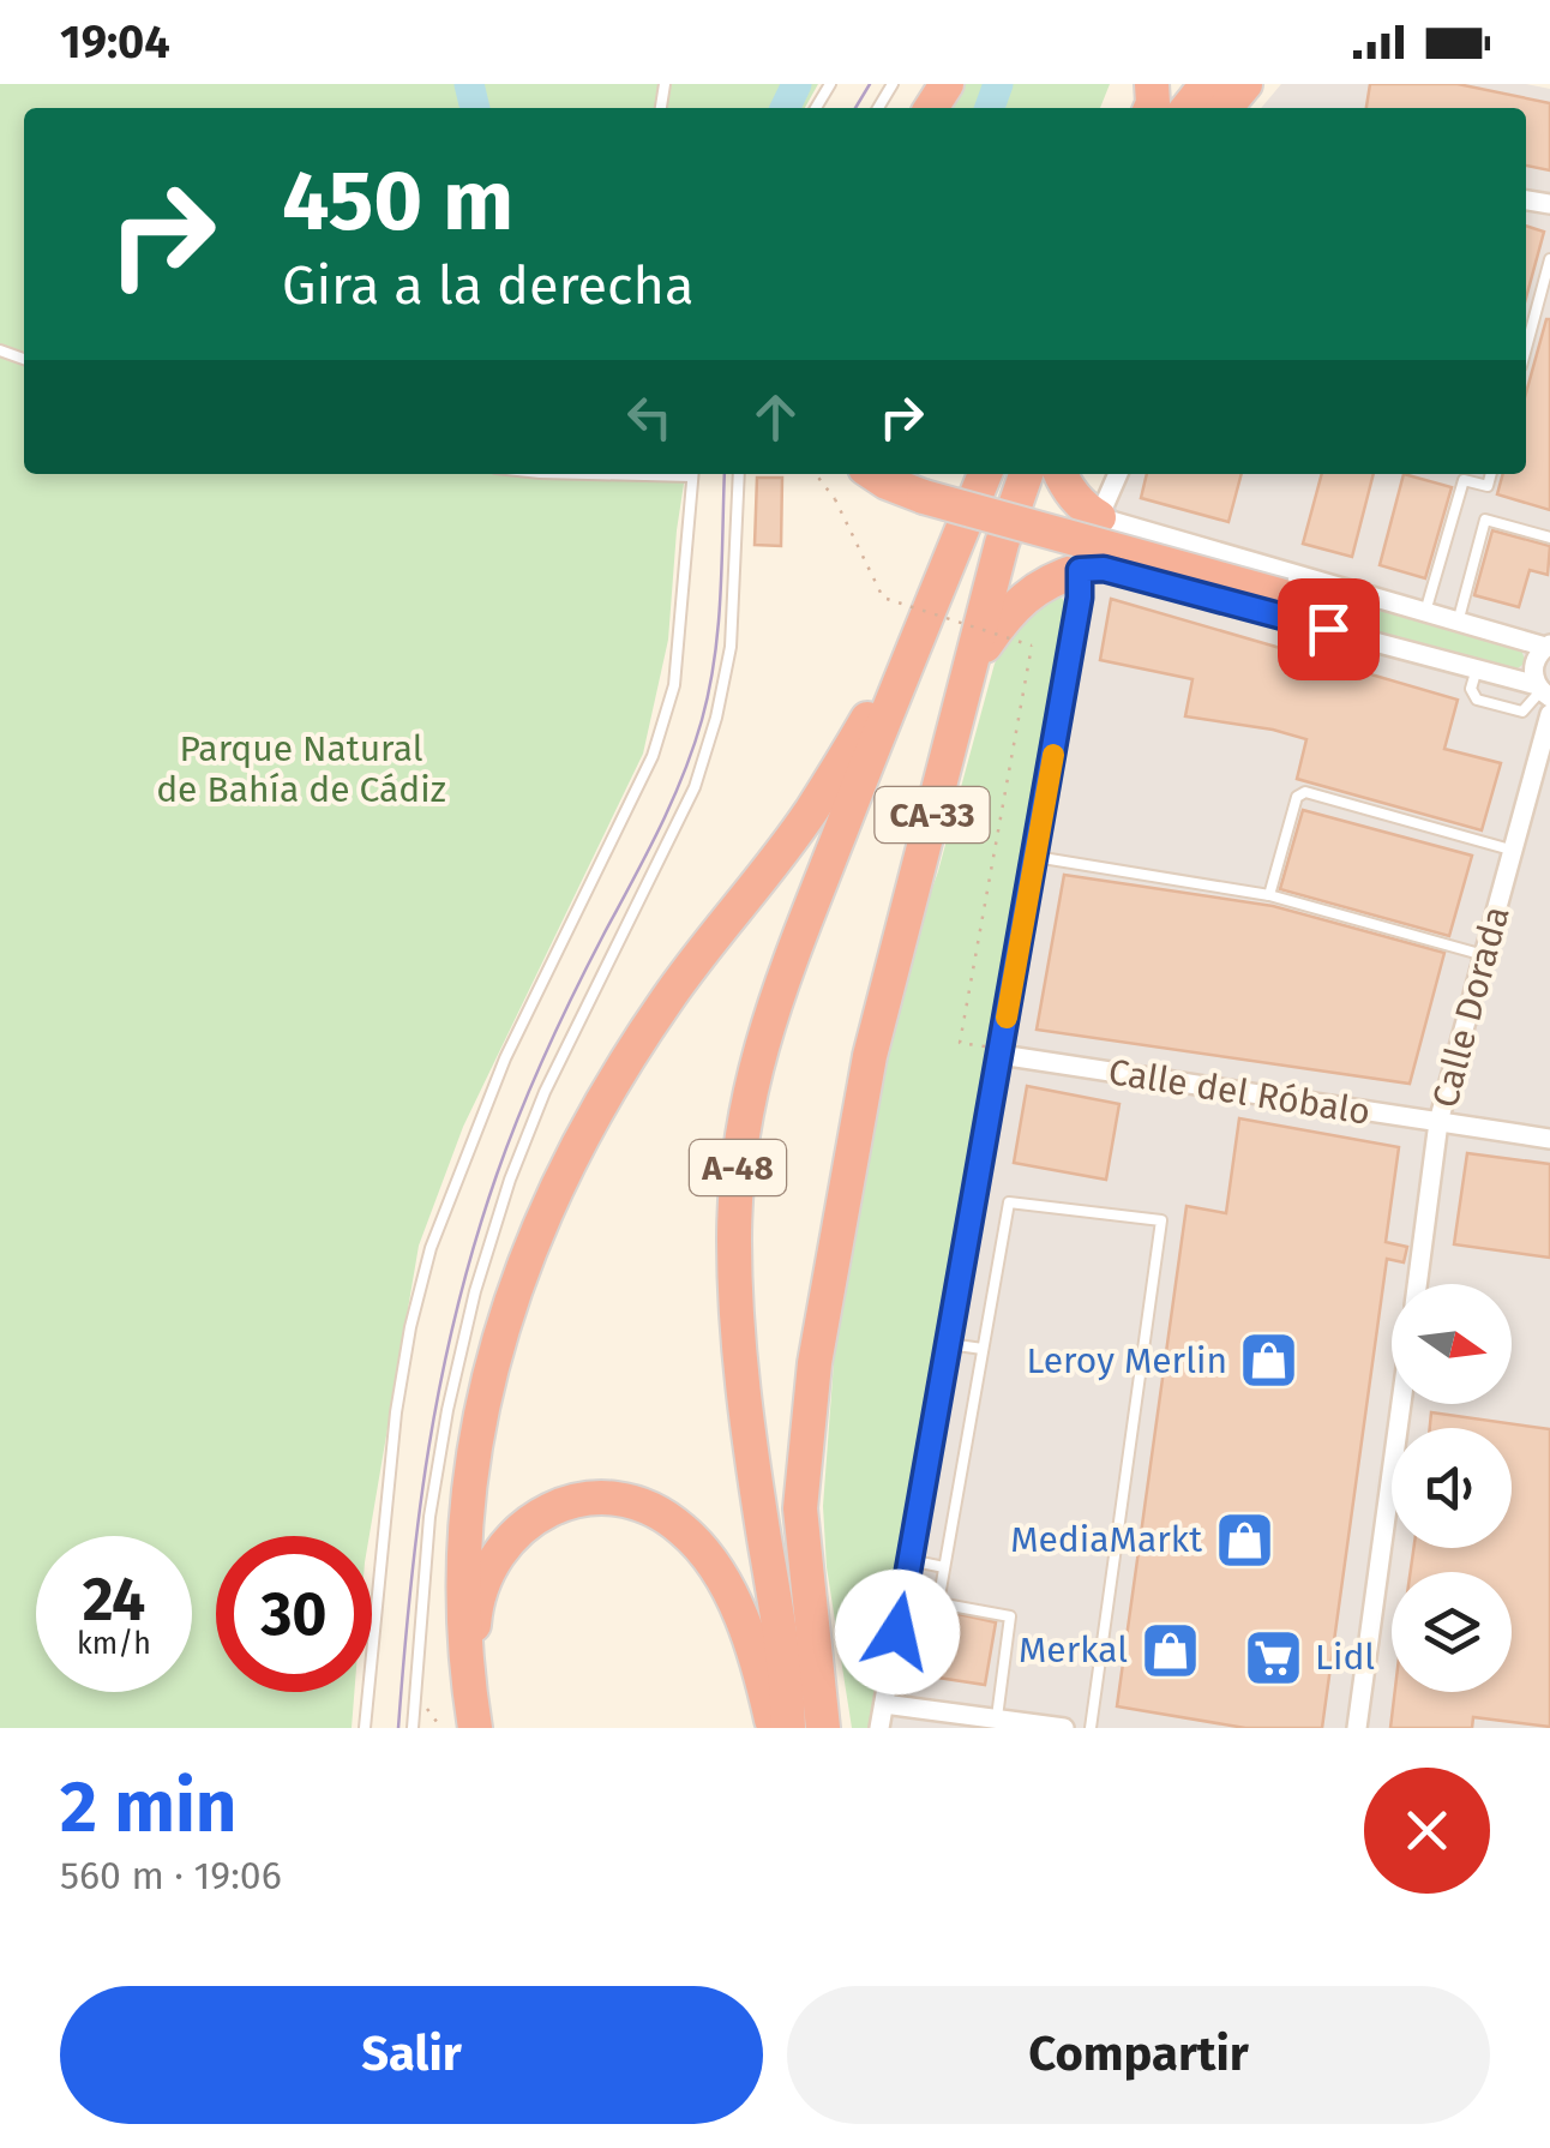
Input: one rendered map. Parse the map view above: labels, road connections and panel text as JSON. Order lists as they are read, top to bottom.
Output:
{
  "streets": {
    "highway": ["CA-33", "A-48"],
    "street": ["Calle Dorada", "Calle del Róbalo"]
  },
  "crossings": [
    ["Calle Dorada", "Calle del Róbalo"]
  ],
  "parks": ["Parque Natural de Bahía de Cádiz"],
  "places": {
    "shop": ["Leroy Merlin", "MediaMarkt", "Merkal"],
    "supermarket": ["Lidl"]
  },
  "north": "right",
  "page": {
    "status": "19:04",
    "turn": ["450 m", "Gira a la derecha"],
    "speed": "24 km/h",
    "limit": "30",
    "heading": ["2 min", "560 m · 19:06"],
    "buttons": ["Salir", "Compartir"]
  }
}
